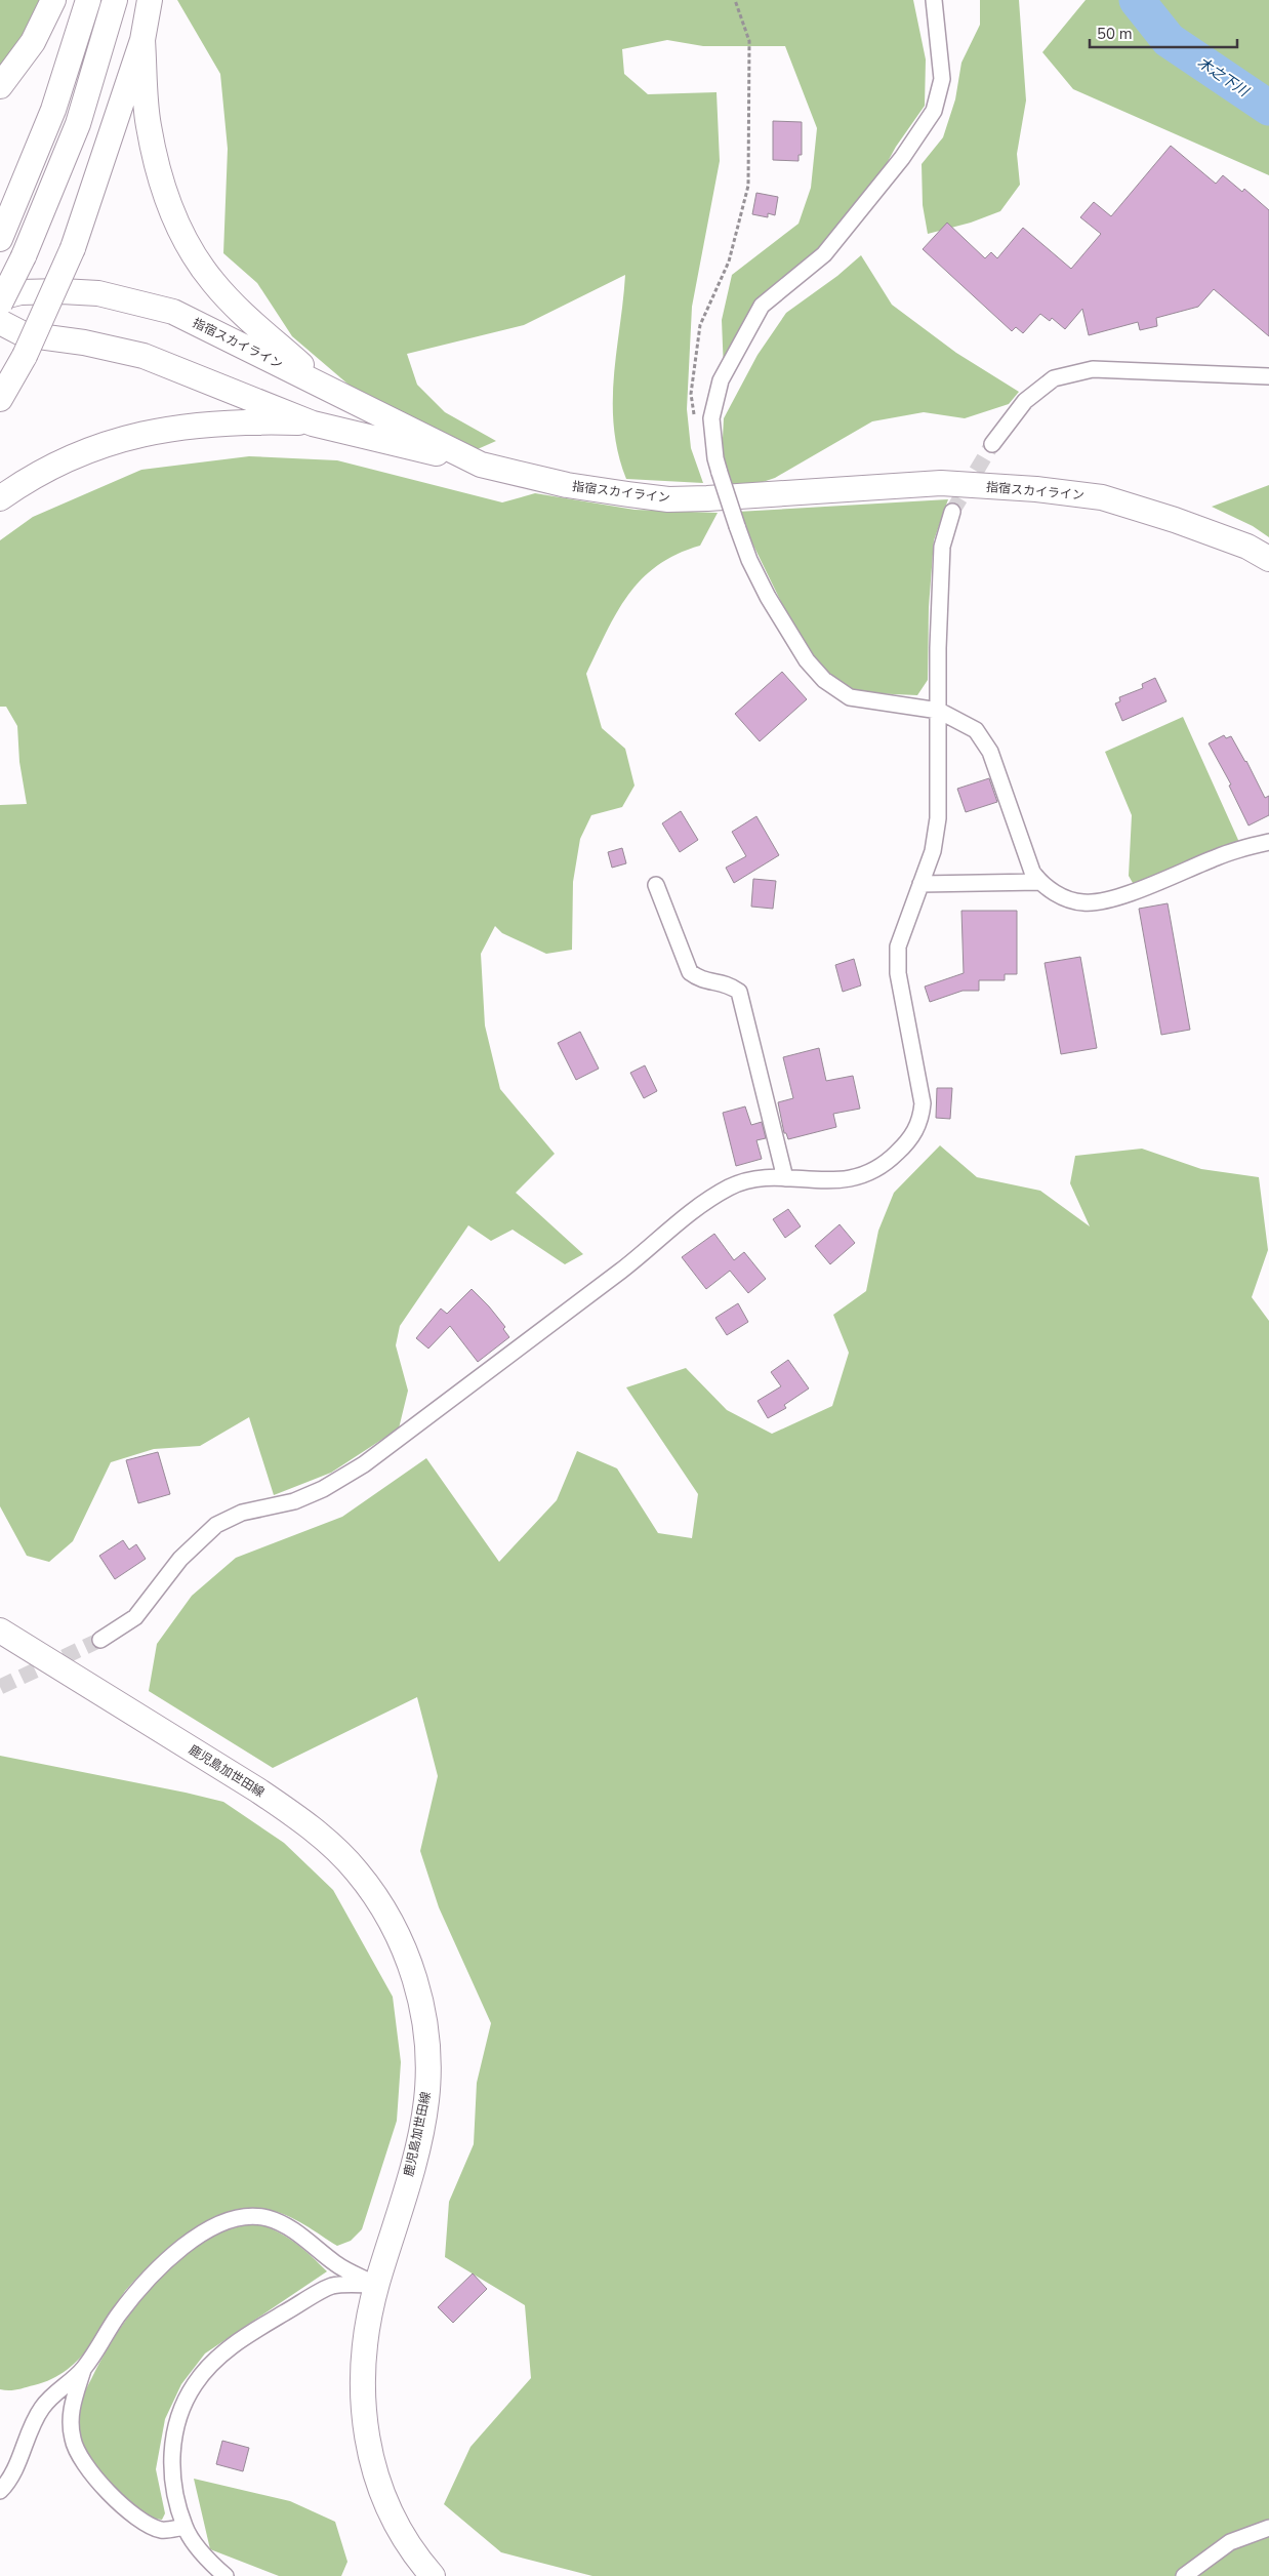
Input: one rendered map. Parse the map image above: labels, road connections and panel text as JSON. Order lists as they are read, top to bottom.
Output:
{
  "streets": {
    "main road": ["指宿スカイライン", "鹿児島加世田線"]
  },
  "water": ["木之下川"],
  "scale_bar": "50 m"
}
